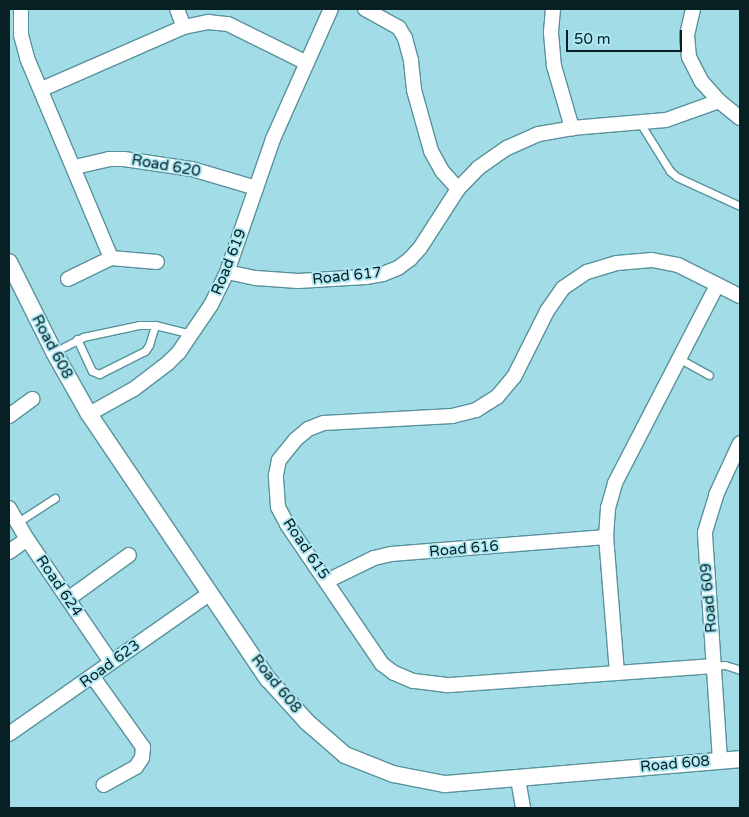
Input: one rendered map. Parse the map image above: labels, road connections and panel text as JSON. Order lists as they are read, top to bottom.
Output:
{
  "streets": {
    "street": [
      "Road 620",
      "Road 619",
      "Road 617",
      "Road 608",
      "Road 615",
      "Road 616",
      "Road 624",
      "Road 609",
      "Road 623"
    ]
  },
  "crossings": [
    ["Road 620", "Road 619"],
    ["Road 619", "Road 617"],
    ["Road 619", "Road 608"],
    ["Road 608", "Road 609"],
    ["Road 608", "Road 623"],
    ["Road 615", "Road 616"],
    ["Road 615", "Road 609"],
    ["Road 624", "Road 623"]
  ],
  "scale_bar": "50 m"
}
